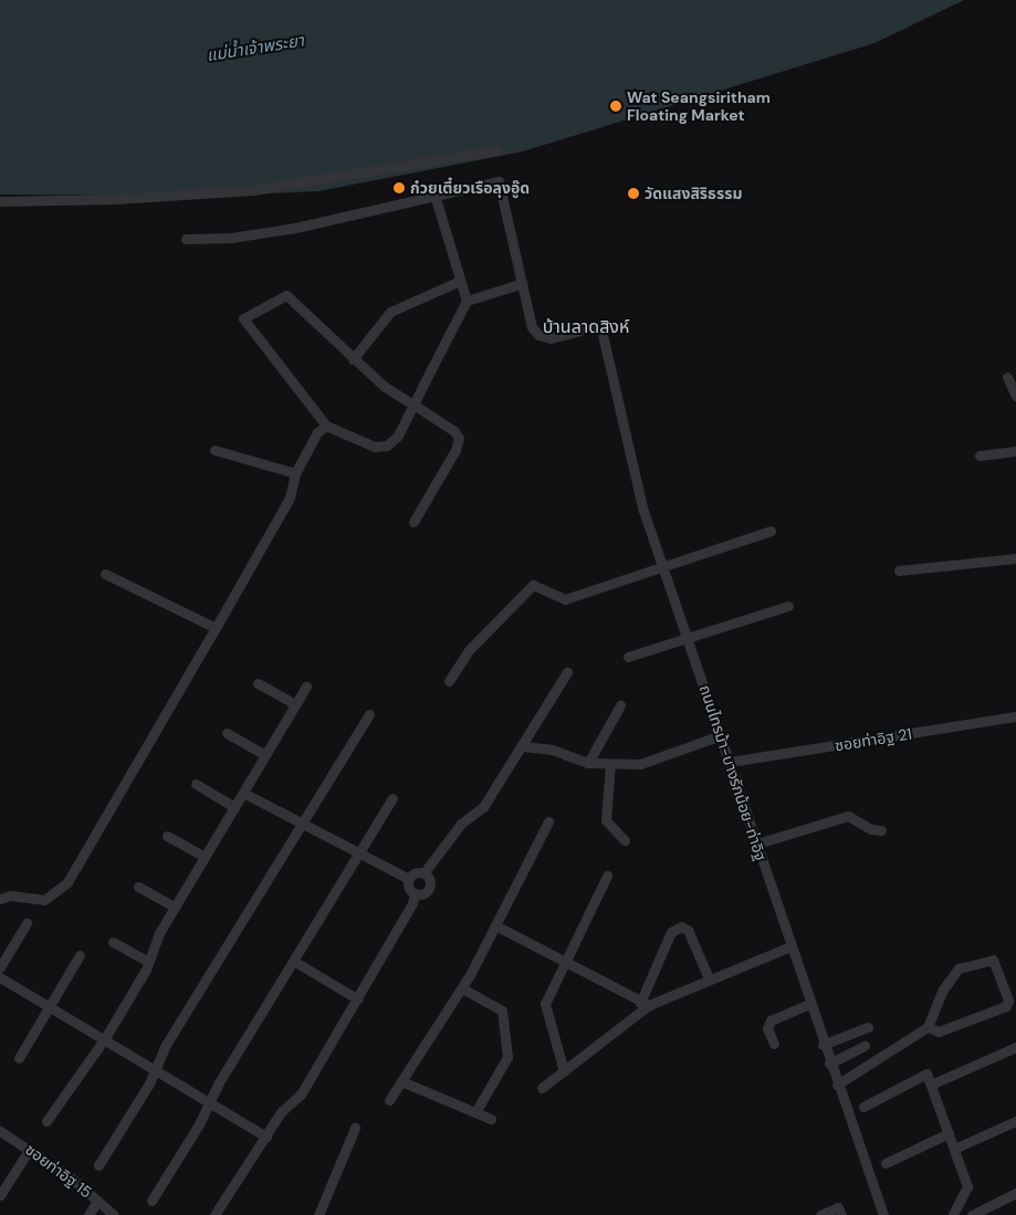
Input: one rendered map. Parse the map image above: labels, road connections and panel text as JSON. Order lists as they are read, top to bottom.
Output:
{
  "streets": {
    "street": ["ซอยท่าอิฐ 21", "ถนนไทรม้า-บางรักน้อย-ท่าอิฐ", "ซอยท่าอิฐ 15"]
  },
  "crossings": [
    ["ซอยท่าอิฐ 21", "ถนนไทรม้า-บางรักน้อย-ท่าอิฐ"]
  ],
  "districts": ["บ้านลาดสิงห์"],
  "water": ["แม่น้ำเจ้าพระยา"],
  "places": ["Wat Seangsiritham Floating Market", "ก๋วยเตี๋ยวเรือลุงอู๊ด", "วัดแสงสิริธรรม"]
}
